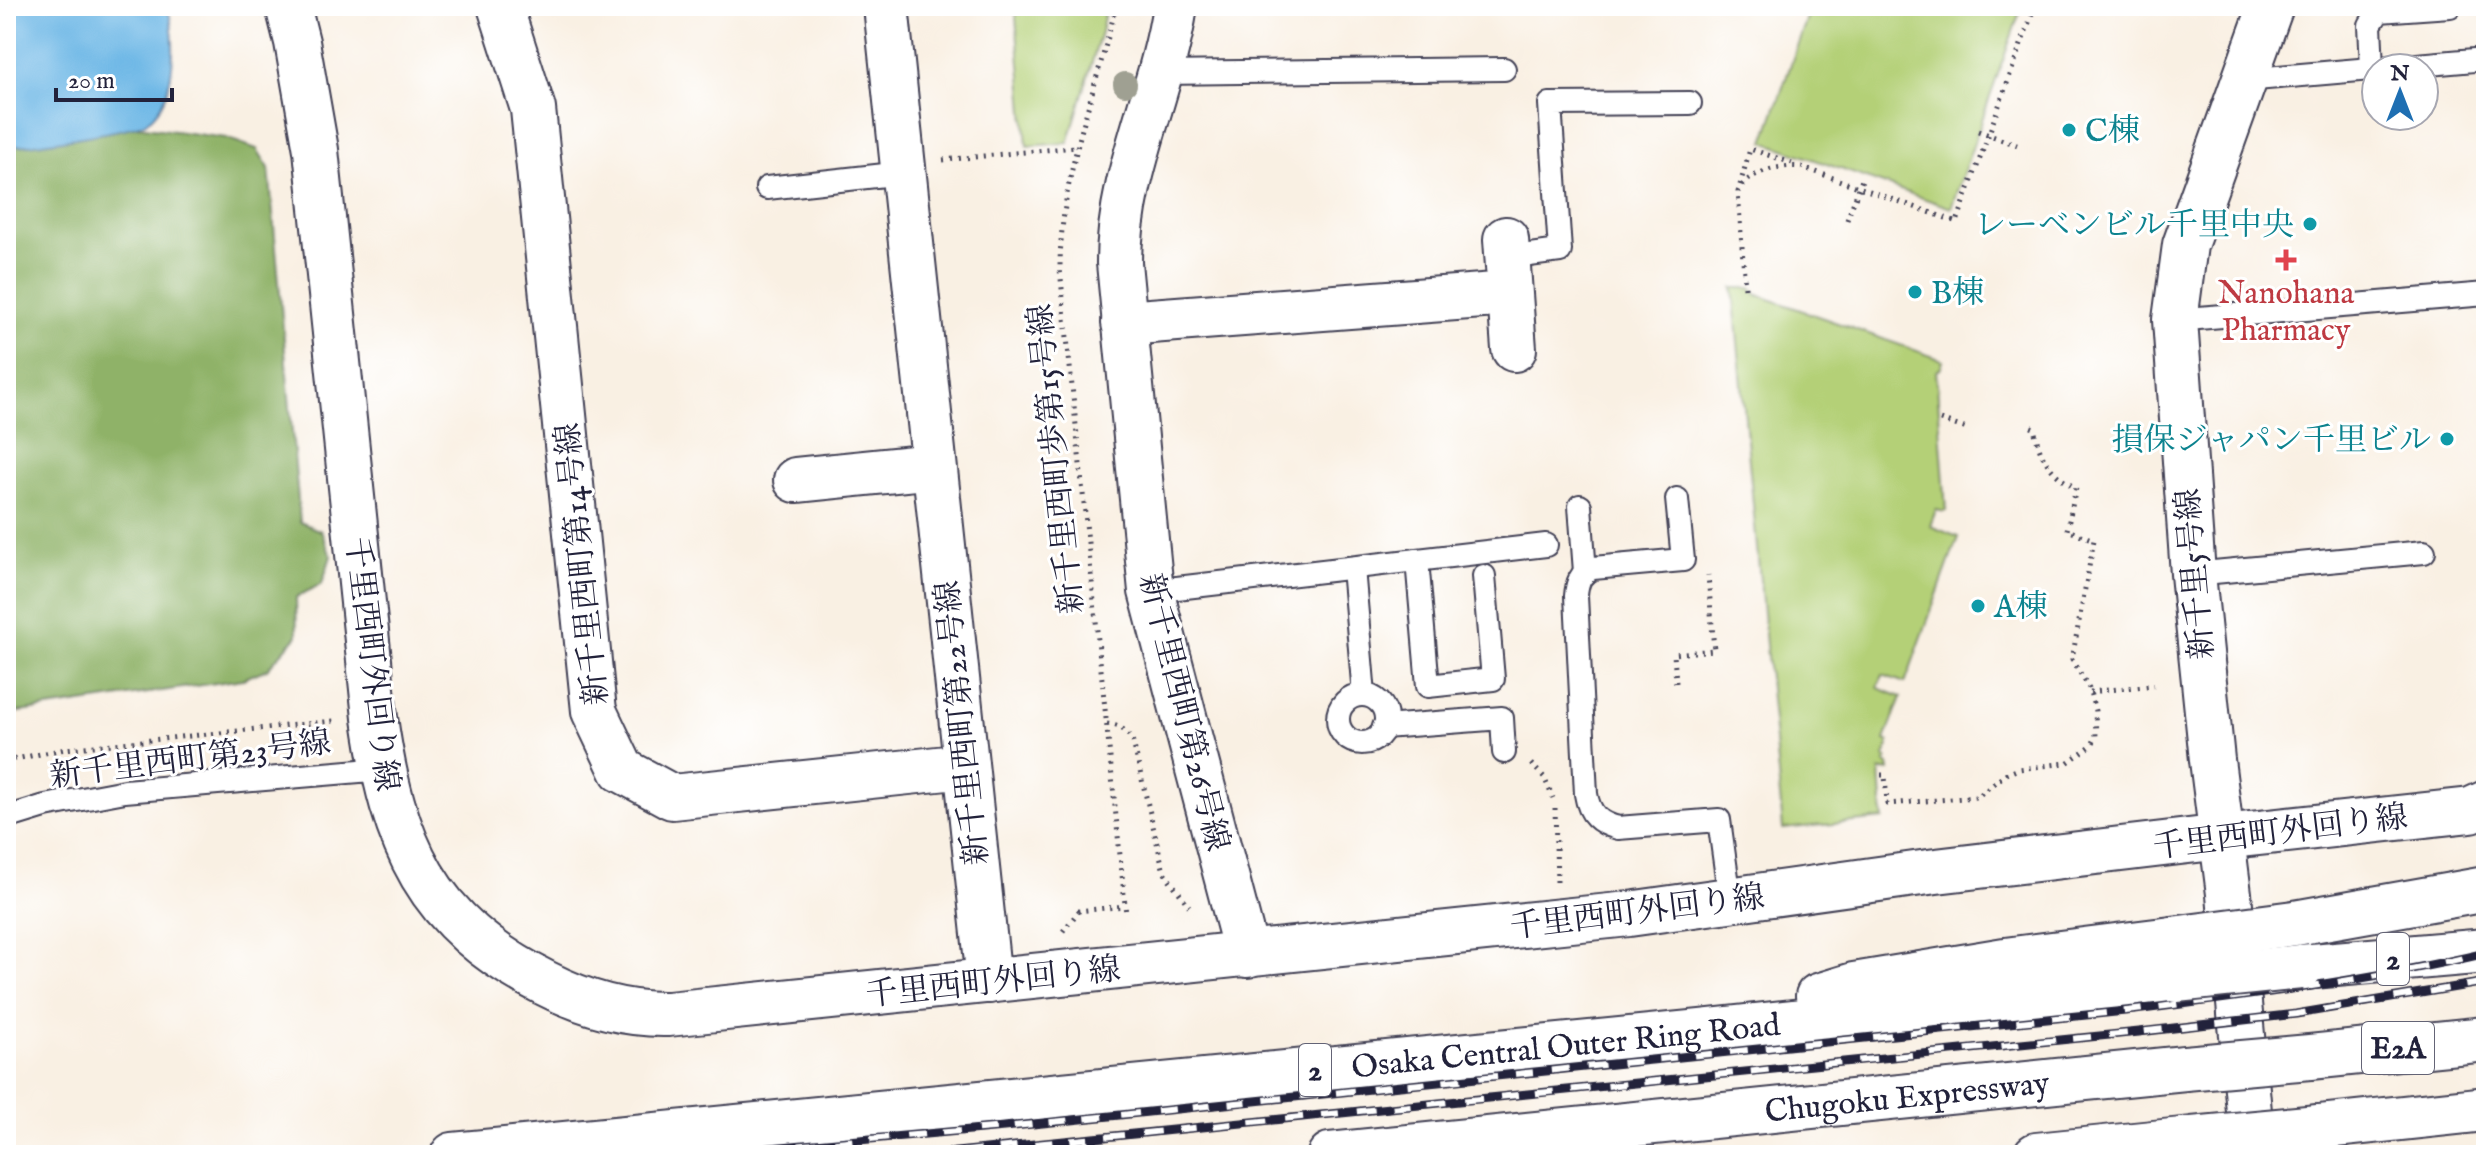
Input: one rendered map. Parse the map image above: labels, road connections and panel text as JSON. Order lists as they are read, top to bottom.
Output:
{
  "streets": {
    "main road": [
      "新千里西町第14号線",
      "新千里5号線",
      "千里西町外回り線",
      "新千里西町第26号線",
      "新千里西町第22号線",
      "2",
      "Osaka Central Outer Ring Road",
      "E2A",
      "Chugoku Expressway"
    ],
    "lane": ["新千里西町第23号線"],
    "path": ["新千里西町歩第15号線"]
  },
  "crossings": [
    ["新千里西町第14号線", "新千里西町第22号線"],
    ["新千里5号線", "千里西町外回り線"],
    ["千里西町外回り線", "新千里西町第26号線"],
    ["千里西町外回り線", "新千里西町第22号線"],
    ["千里西町外回り線", "新千里西町第23号線"]
  ],
  "places": {
    "other": [
      "C棟",
      "レーベンビル千里中央",
      "B棟",
      "損保ジャパン千里ビル",
      "A棟"
    ],
    "health": ["Nanohana Pharmacy"]
  },
  "scale_bar": "20 m",
  "north": "top"
}
